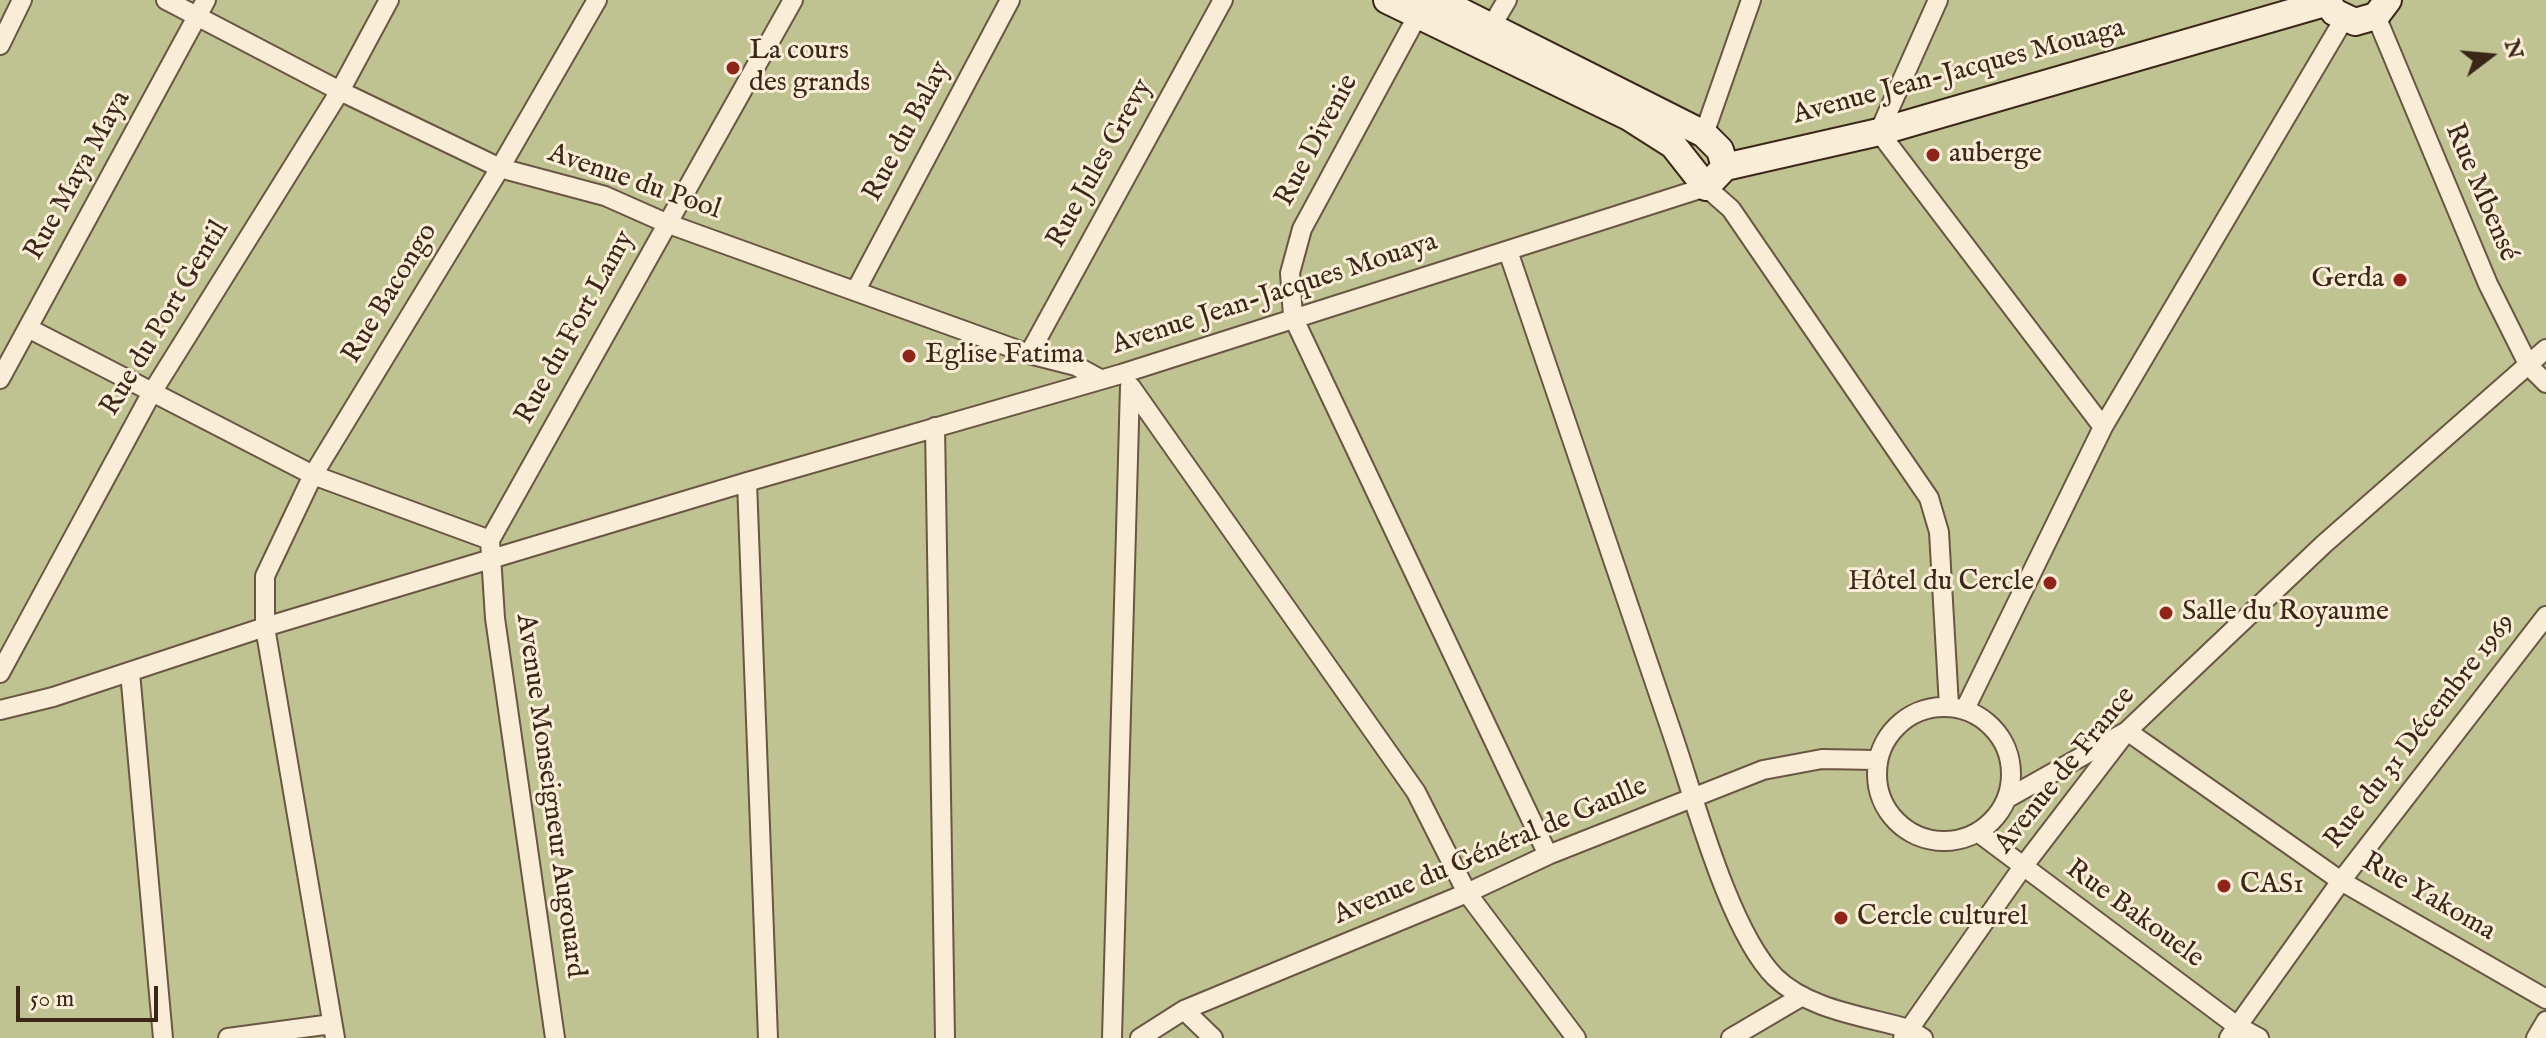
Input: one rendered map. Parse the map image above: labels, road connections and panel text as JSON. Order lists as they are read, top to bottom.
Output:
{
  "streets": {
    "street": [
      "Avenue Jean-Jacques Mouaga",
      "Rue du Balay",
      "Rue Divenie",
      "Rue Jules Grevy",
      "Rue Maya Maya",
      "Avenue du Pool",
      "Rue Mbensé",
      "Rue Bacongo",
      "Avenue Jean-Jacques Mouaya",
      "Rue du Port Gentil",
      "Rue du Fort Lamy",
      "Rue du 31 Décembre 1969",
      "Avenue de France",
      "Avenue Monseigneur Augouard",
      "Avenue du Général de Gaulle",
      "Rue Yakoma",
      "Rue Bakouele"
    ]
  },
  "crossings": [
    ["Avenue Jean-Jacques Mouaga", "Rue Mbensé"],
    ["Rue du Balay", "Avenue du Pool"],
    ["Rue Divenie", "Avenue Jean-Jacques Mouaya"],
    ["Rue Jules Grevy", "Avenue du Pool"],
    ["Rue Maya Maya", "Avenue du Pool"],
    ["Avenue du Pool", "Rue Bacongo"],
    ["Avenue du Pool", "Avenue Jean-Jacques Mouaya"],
    ["Avenue du Pool", "Rue du Port Gentil"],
    ["Avenue du Pool", "Rue du Fort Lamy"],
    ["Rue Mbensé", "Avenue de France"],
    ["Rue Bacongo", "Avenue Jean-Jacques Mouaya"],
    ["Avenue Jean-Jacques Mouaya", "Avenue Monseigneur Augouard"],
    ["Rue du 31 Décembre 1969", "Rue Yakoma"],
    ["Rue du 31 Décembre 1969", "Rue Bakouele"],
    ["Avenue de France", "Rue Yakoma"],
    ["Avenue de France", "Rue Bakouele"],
    ["Avenue du Général de Gaulle", "Rue Bakouele"]
  ],
  "places": [
    "La cours des grands",
    "auberge",
    "Gerda",
    "Eglise Fatima",
    "Hôtel du Cercle",
    "Salle du Royaume",
    "CAS1",
    "Cercle culturel"
  ],
  "scale_bar": "50 m",
  "north": "right"
}
